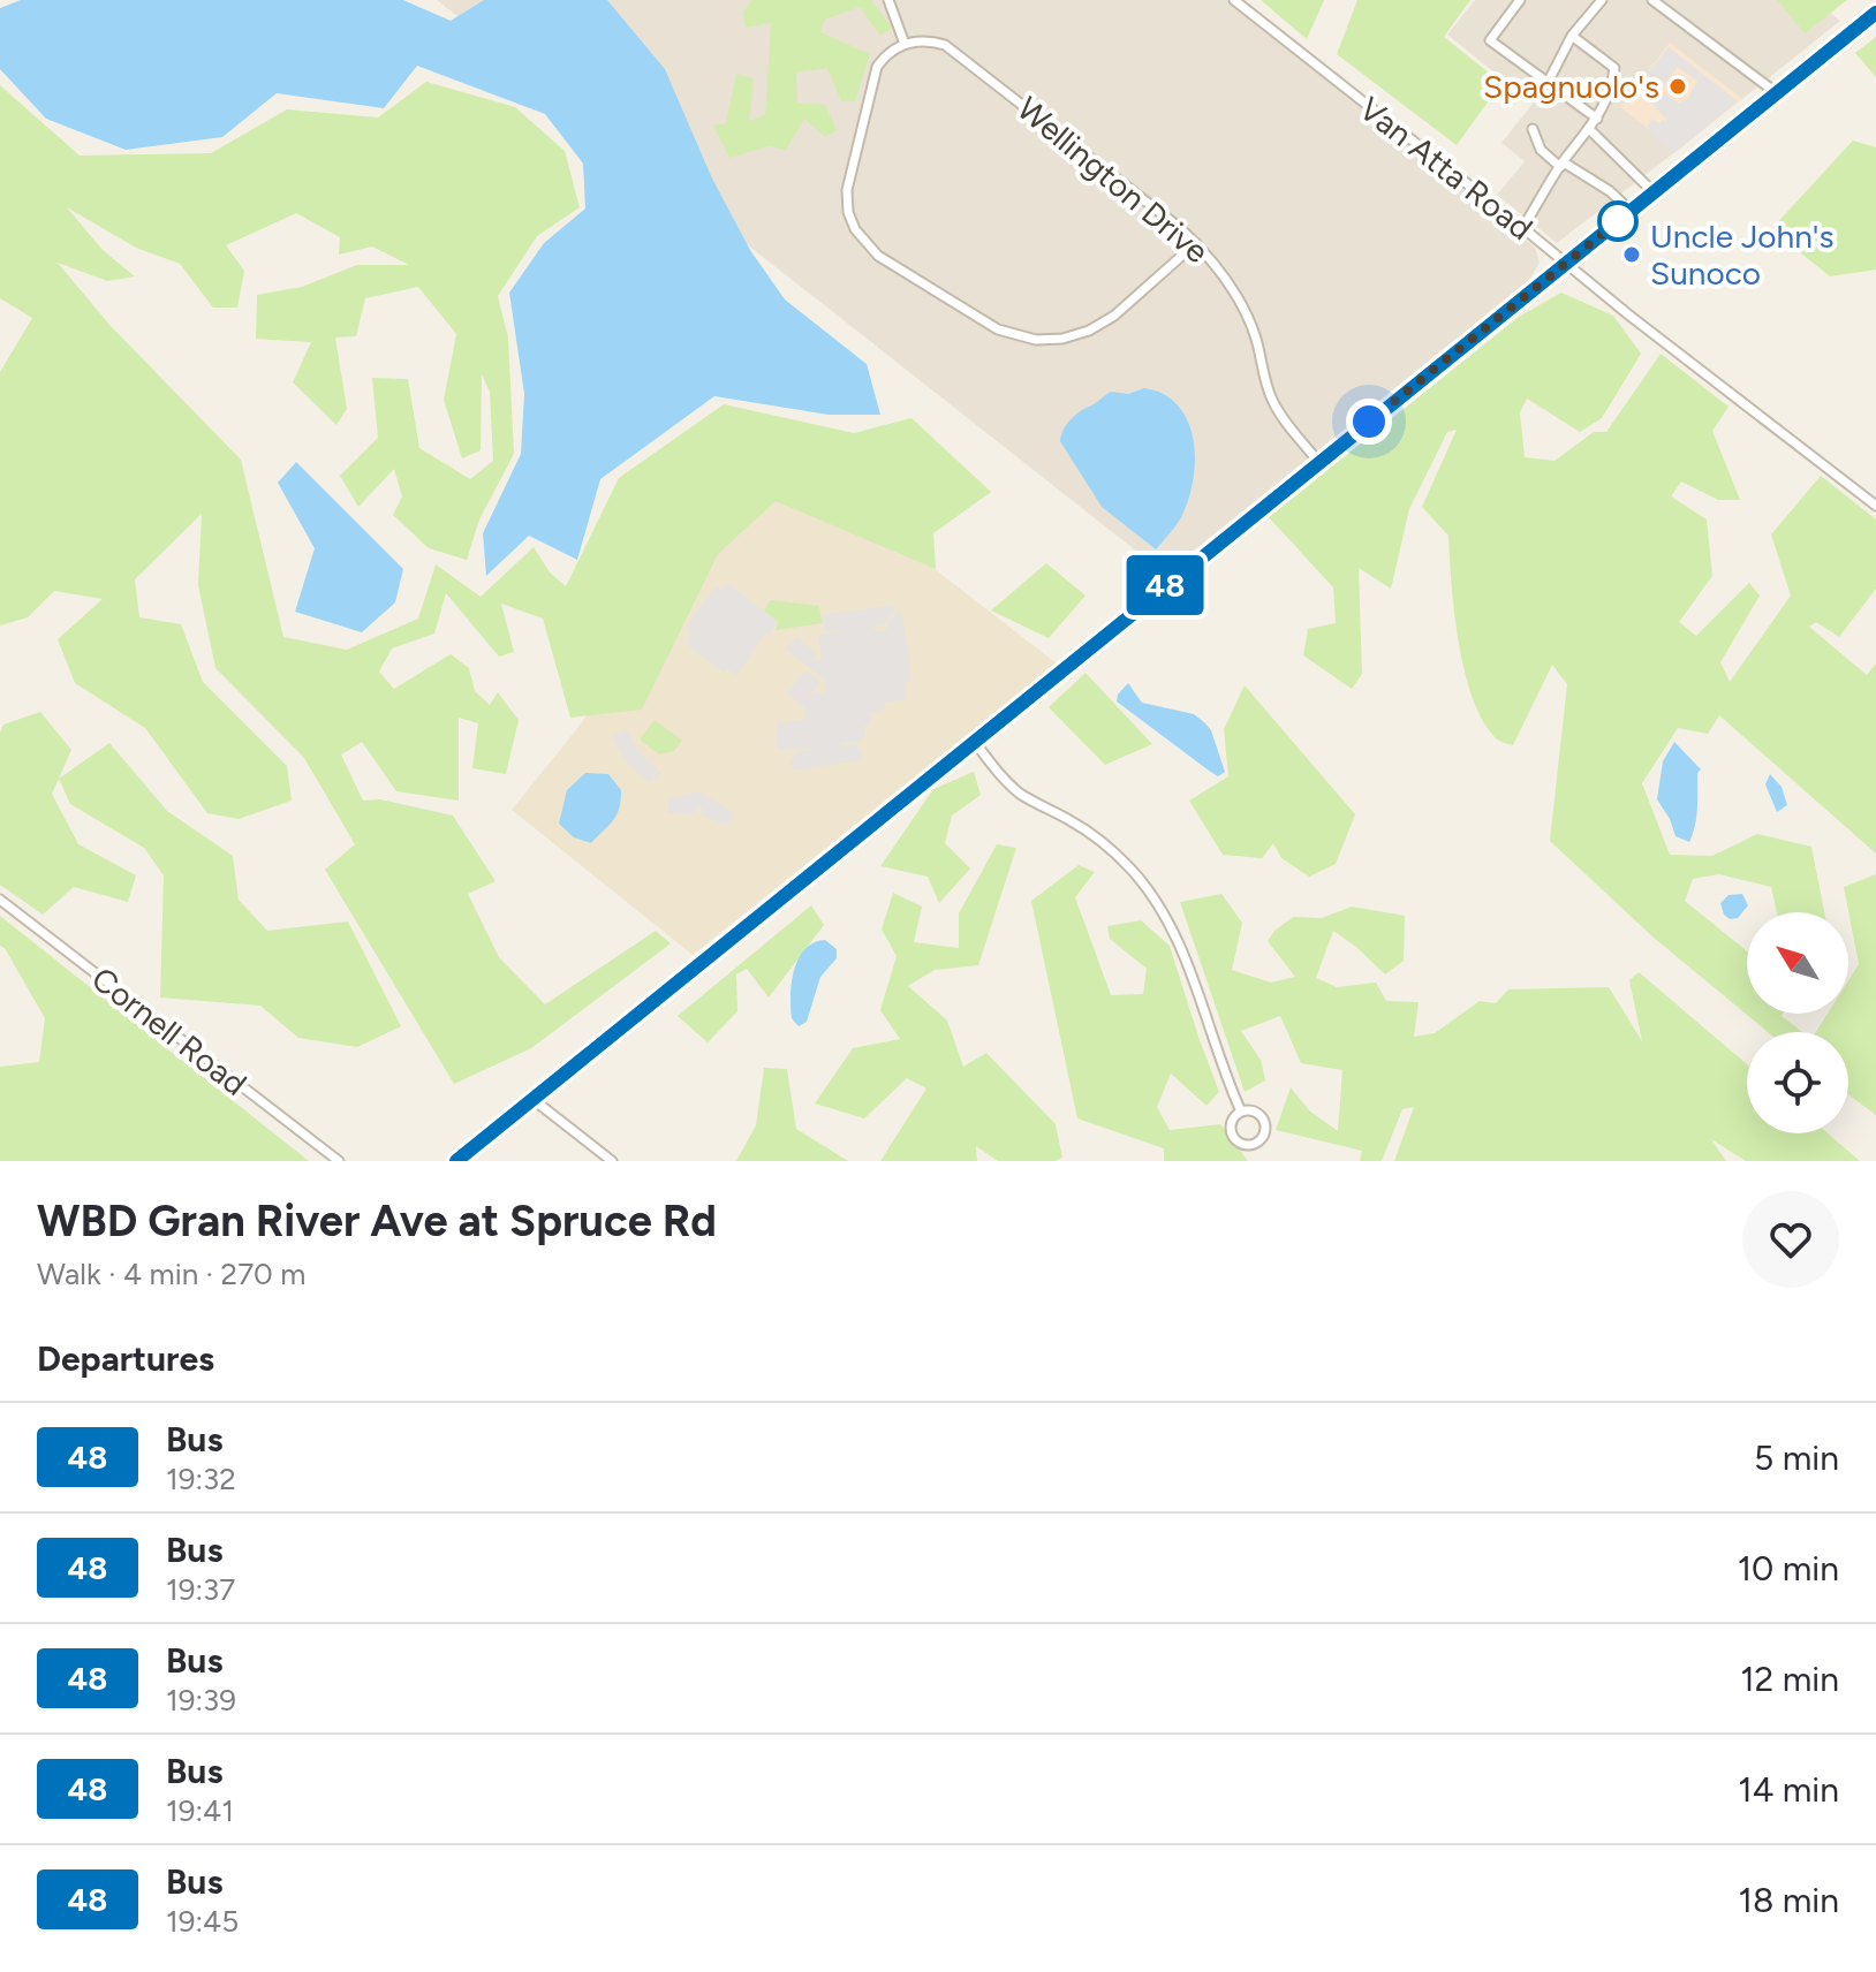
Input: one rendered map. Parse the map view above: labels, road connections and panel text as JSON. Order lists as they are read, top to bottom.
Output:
{
  "streets": {
    "street": ["Van Atta Road", "Wellington Drive", "Cornell Road"]
  },
  "places": ["Spagnuolo's", "Uncle John's Sunoco"],
  "lines": ["bus line 48"],
  "north": "top left",
  "page": {
    "on_map": "48",
    "heading": [
      ["WBD Gran River Ave at Spruce Rd", "Walk · 4 min · 270 m"],
      "Departures"
    ],
    "list": [
      {
        "mark": "48",
        "name": "Bus",
        "note": "19:32",
        "value": "5 min"
      },
      {
        "mark": "48",
        "name": "Bus",
        "note": "19:37",
        "value": "10 min"
      },
      {
        "mark": "48",
        "name": "Bus",
        "note": "19:39",
        "value": "12 min"
      },
      {
        "mark": "48",
        "name": "Bus",
        "note": "19:41",
        "value": "14 min"
      },
      {
        "mark": "48",
        "name": "Bus",
        "note": "19:45",
        "value": "18 min"
      }
    ]
  }
}
